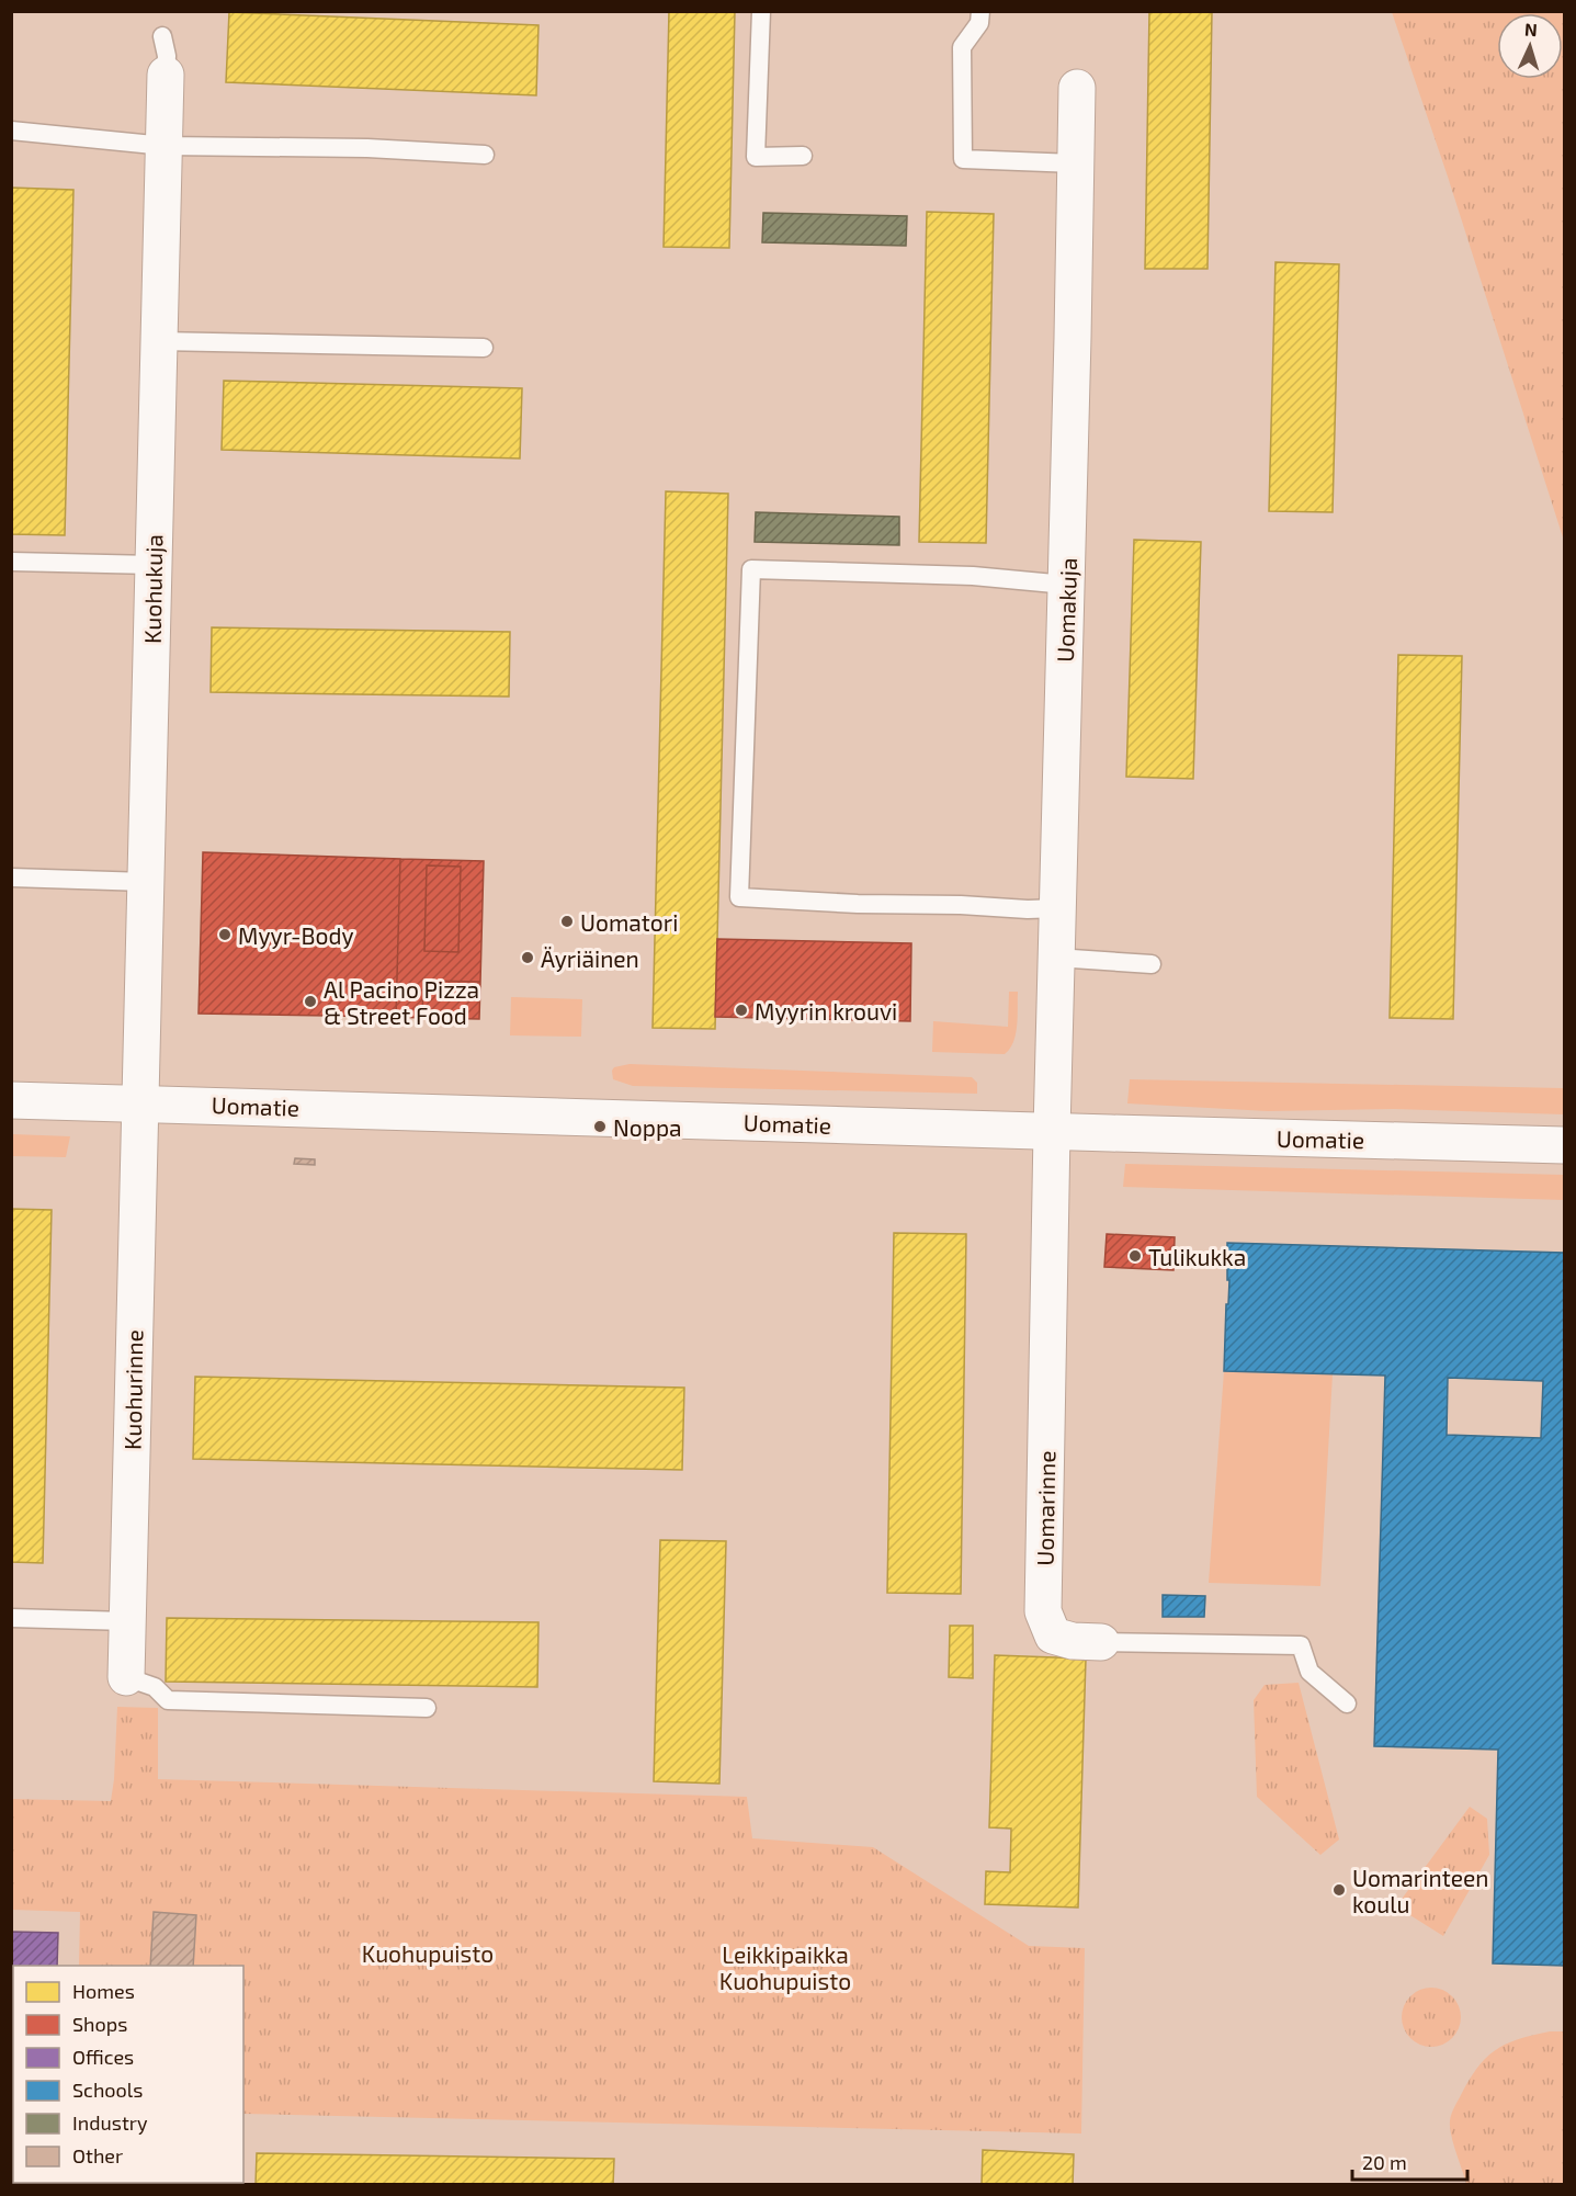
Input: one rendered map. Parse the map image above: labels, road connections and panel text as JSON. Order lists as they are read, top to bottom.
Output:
{
  "streets": {
    "street": [
      "Kuohukuja",
      "Uomakuja",
      "Uomatie",
      "Kuohurinne",
      "Uomarinne"
    ]
  },
  "crossings": [
    ["Kuohukuja", "Uomatie"],
    ["Kuohukuja", "Kuohurinne"],
    ["Uomakuja", "Uomatie"],
    ["Uomakuja", "Uomarinne"],
    ["Uomatie", "Kuohurinne"],
    ["Uomatie", "Uomarinne"]
  ],
  "parks": ["Kuohupuisto", "Leikkipaikka Kuohupuisto"],
  "places": [
    "Uomatori",
    "Myyr-Body",
    "Äyriäinen",
    "Al Pacino Pizza & Street Food",
    "Myyrin krouvi",
    "Noppa",
    "Tulikukka",
    "Uomarinteen koulu"
  ],
  "legend": [
    "Homes",
    "Shops",
    "Offices",
    "Schools",
    "Industry",
    "Other"
  ],
  "scale_bar": "20 m",
  "north": "top"
}
